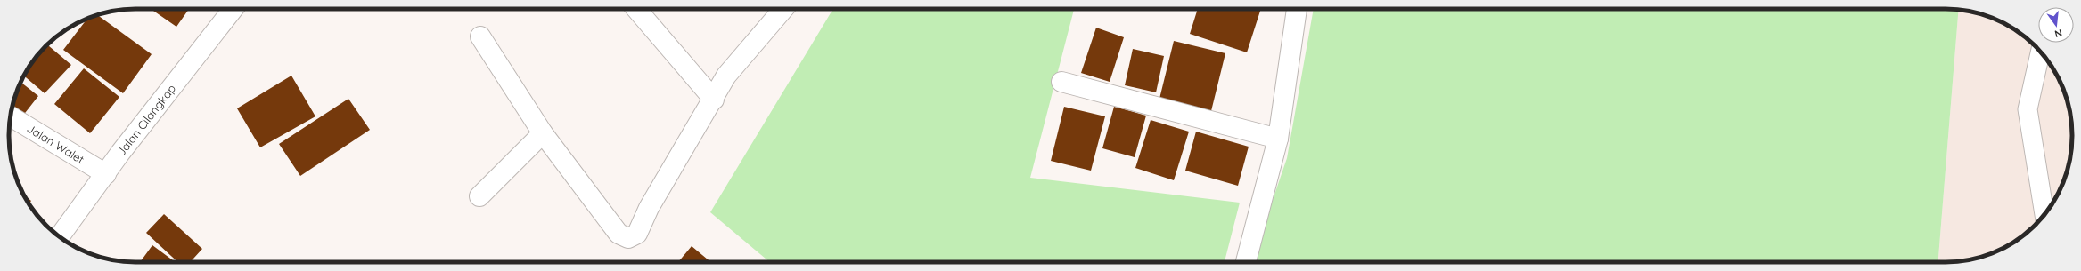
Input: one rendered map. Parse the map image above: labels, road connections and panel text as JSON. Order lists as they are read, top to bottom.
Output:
{
  "streets": {
    "street": ["Jalan Cilangkap", "Jalan Walet"]
  },
  "crossings": [
    ["Jalan Cilangkap", "Jalan Walet"]
  ],
  "north": "bottom"
}
